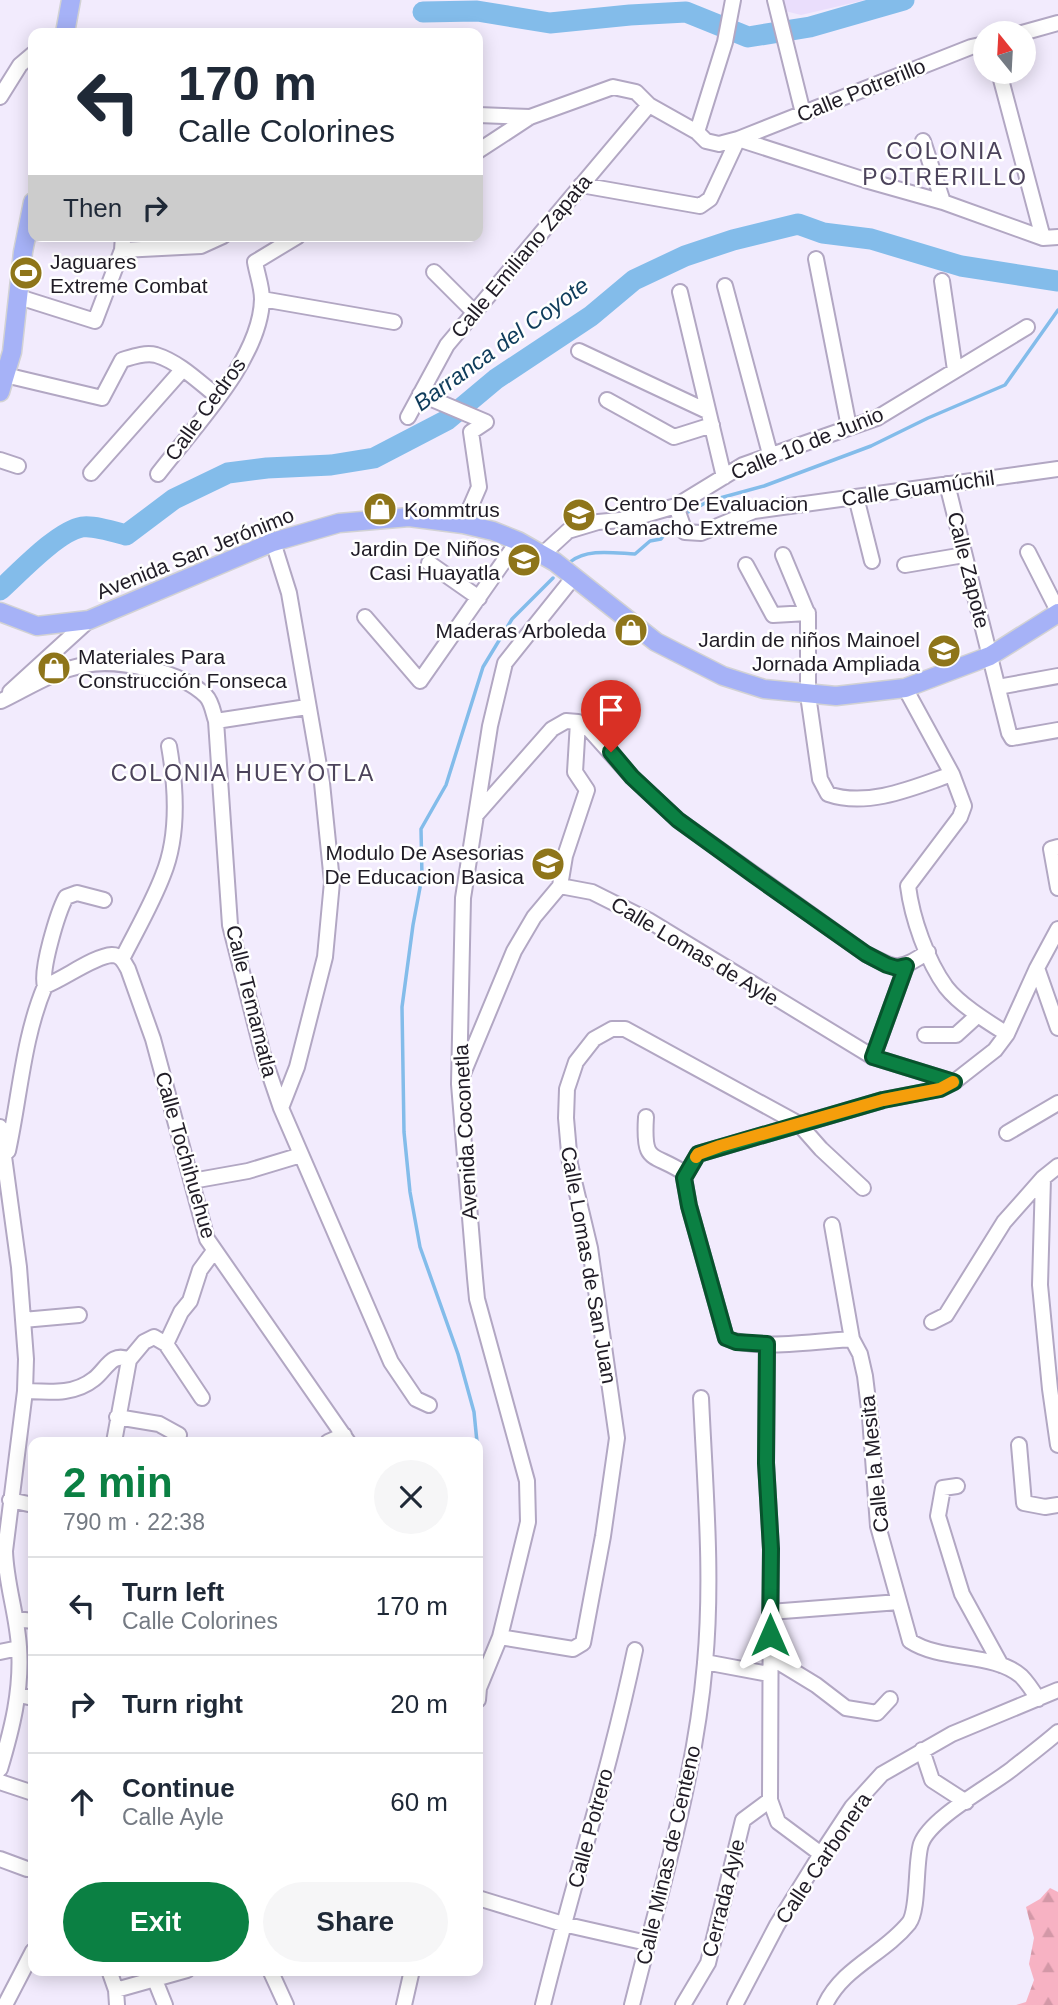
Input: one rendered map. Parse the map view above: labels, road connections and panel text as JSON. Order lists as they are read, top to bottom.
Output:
{
  "streets": {
    "main road": ["Avenida San Jerónimo"],
    "street": [
      "Calle Potrerillo",
      "Calle Emiliano Zapata",
      "Calle Cedros",
      "Calle 10 de Junio",
      "Calle Guamúchil",
      "Calle Zapote",
      "Calle Lomas de Ayle",
      "Calle Temamatla",
      "Avenida Coconetla",
      "Calle Tochihuehue",
      "Calle Lomas de San Juan",
      "Calle la Mesita",
      "Calle Potrero",
      "Calle Minas de Centeno",
      "Calle Carbonera",
      "Cerrada Ayle"
    ]
  },
  "crossings": [
    ["Calle 10 de Junio", "Calle Guamúchil"],
    ["Calle 10 de Junio", "Avenida San Jerónimo"],
    ["Calle Guamúchil", "Calle Zapote"],
    ["Avenida San Jerónimo", "Calle Zapote"],
    ["Avenida San Jerónimo", "Avenida Coconetla"],
    ["Avenida Coconetla", "Calle Lomas de San Juan"],
    ["Calle la Mesita", "Calle Carbonera"]
  ],
  "districts": ["COLONIA POTRERILLO", "COLONIA HUEYOTLA"],
  "water": ["Barranca del Coyote"],
  "places": {
    "sports": ["Jaguares Extreme Combat"],
    "shop": ["Kommtrus", "Maderas Arboleda", "Materiales Para Construcción Fonseca"],
    "school or university": [
      "Centro De Evaluacion Camacho Extreme",
      "Jardin De Niños Casi Huayatla",
      "Jardin de niños Mainoel Jornada Ampliada",
      "Modulo De Asesorias De Educacion Basica"
    ]
  },
  "north": "top",
  "page": {
    "turn": ["170 m", "Calle Colorines"],
    "then": "Then",
    "heading": ["2 min", "790 m · 22:38"],
    "list": [
      {
        "name": "Turn left",
        "note": "Calle Colorines",
        "value": "170 m"
      },
      {
        "name": "Turn right",
        "value": "20 m"
      },
      {
        "name": "Continue",
        "note": "Calle Ayle",
        "value": "60 m"
      }
    ],
    "buttons": ["Exit", "Share"]
  }
}
